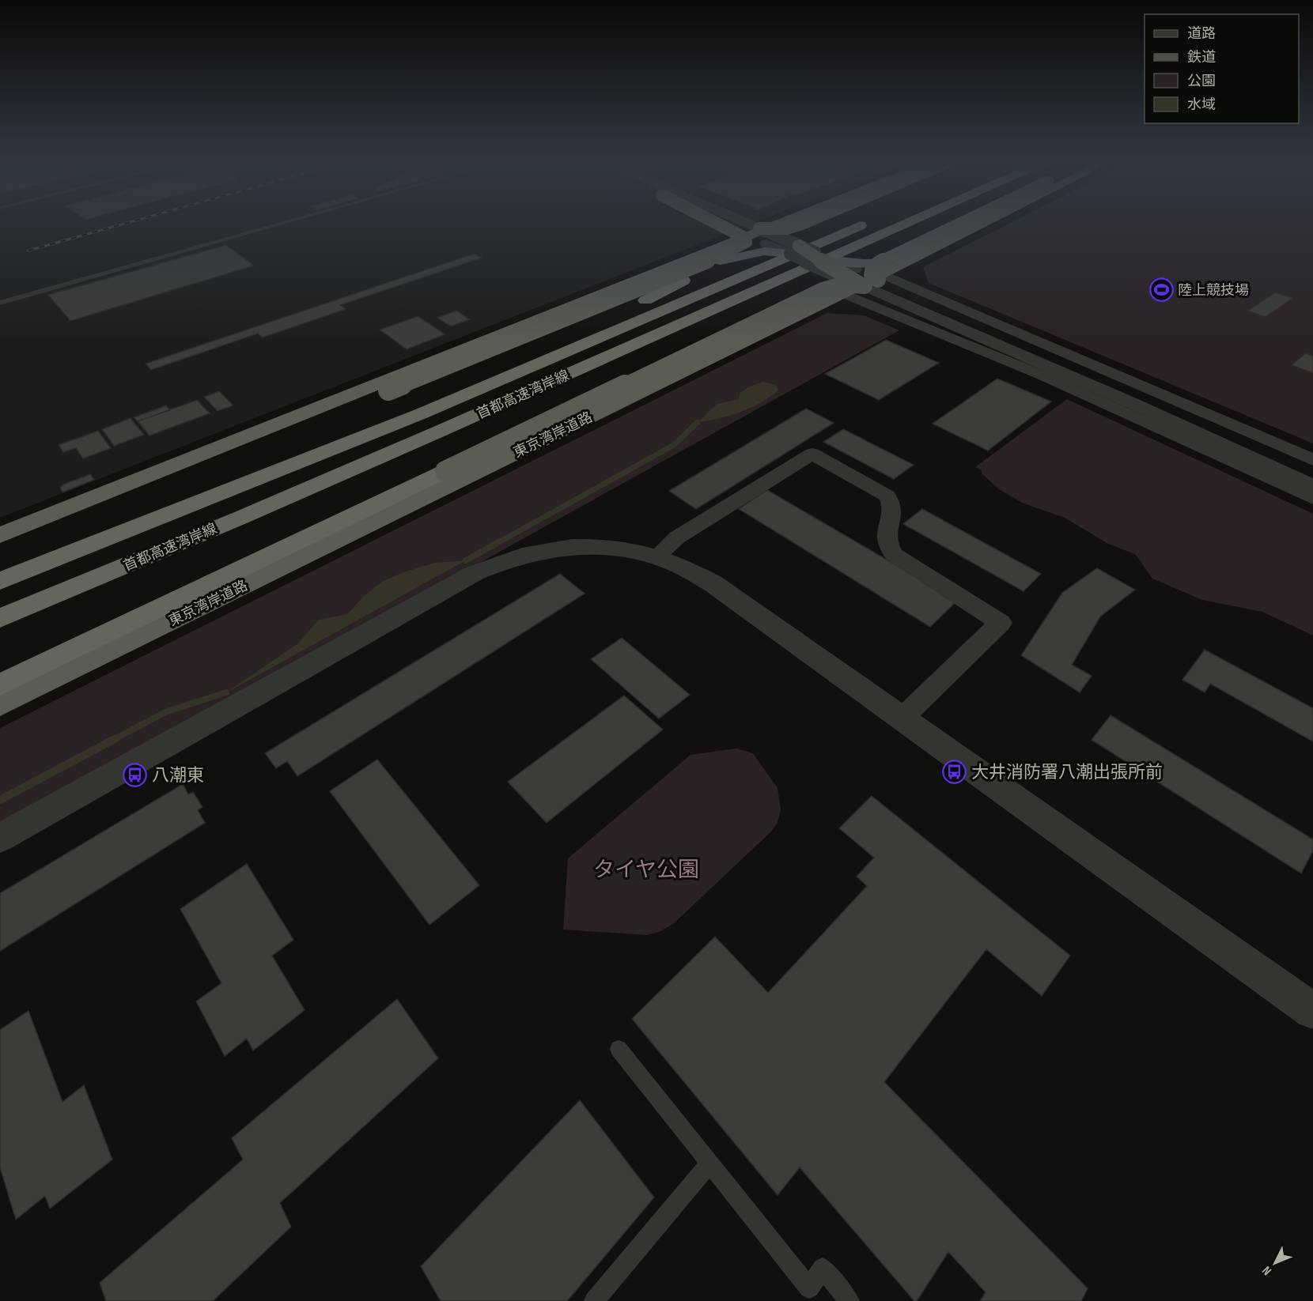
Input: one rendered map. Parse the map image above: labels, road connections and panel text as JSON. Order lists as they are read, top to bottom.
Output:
{
  "streets": {
    "highway": ["首都高速湾岸線", "東京湾岸道路"]
  },
  "parks": ["タイヤ公園"],
  "places": {
    "sports": ["陸上競技場"],
    "bus stop": ["大井消防署八潮出張所前", "八潮東"]
  },
  "legend": [
    "道路",
    "鉄道",
    "公園",
    "水域"
  ],
  "north": "bottom left"
}
